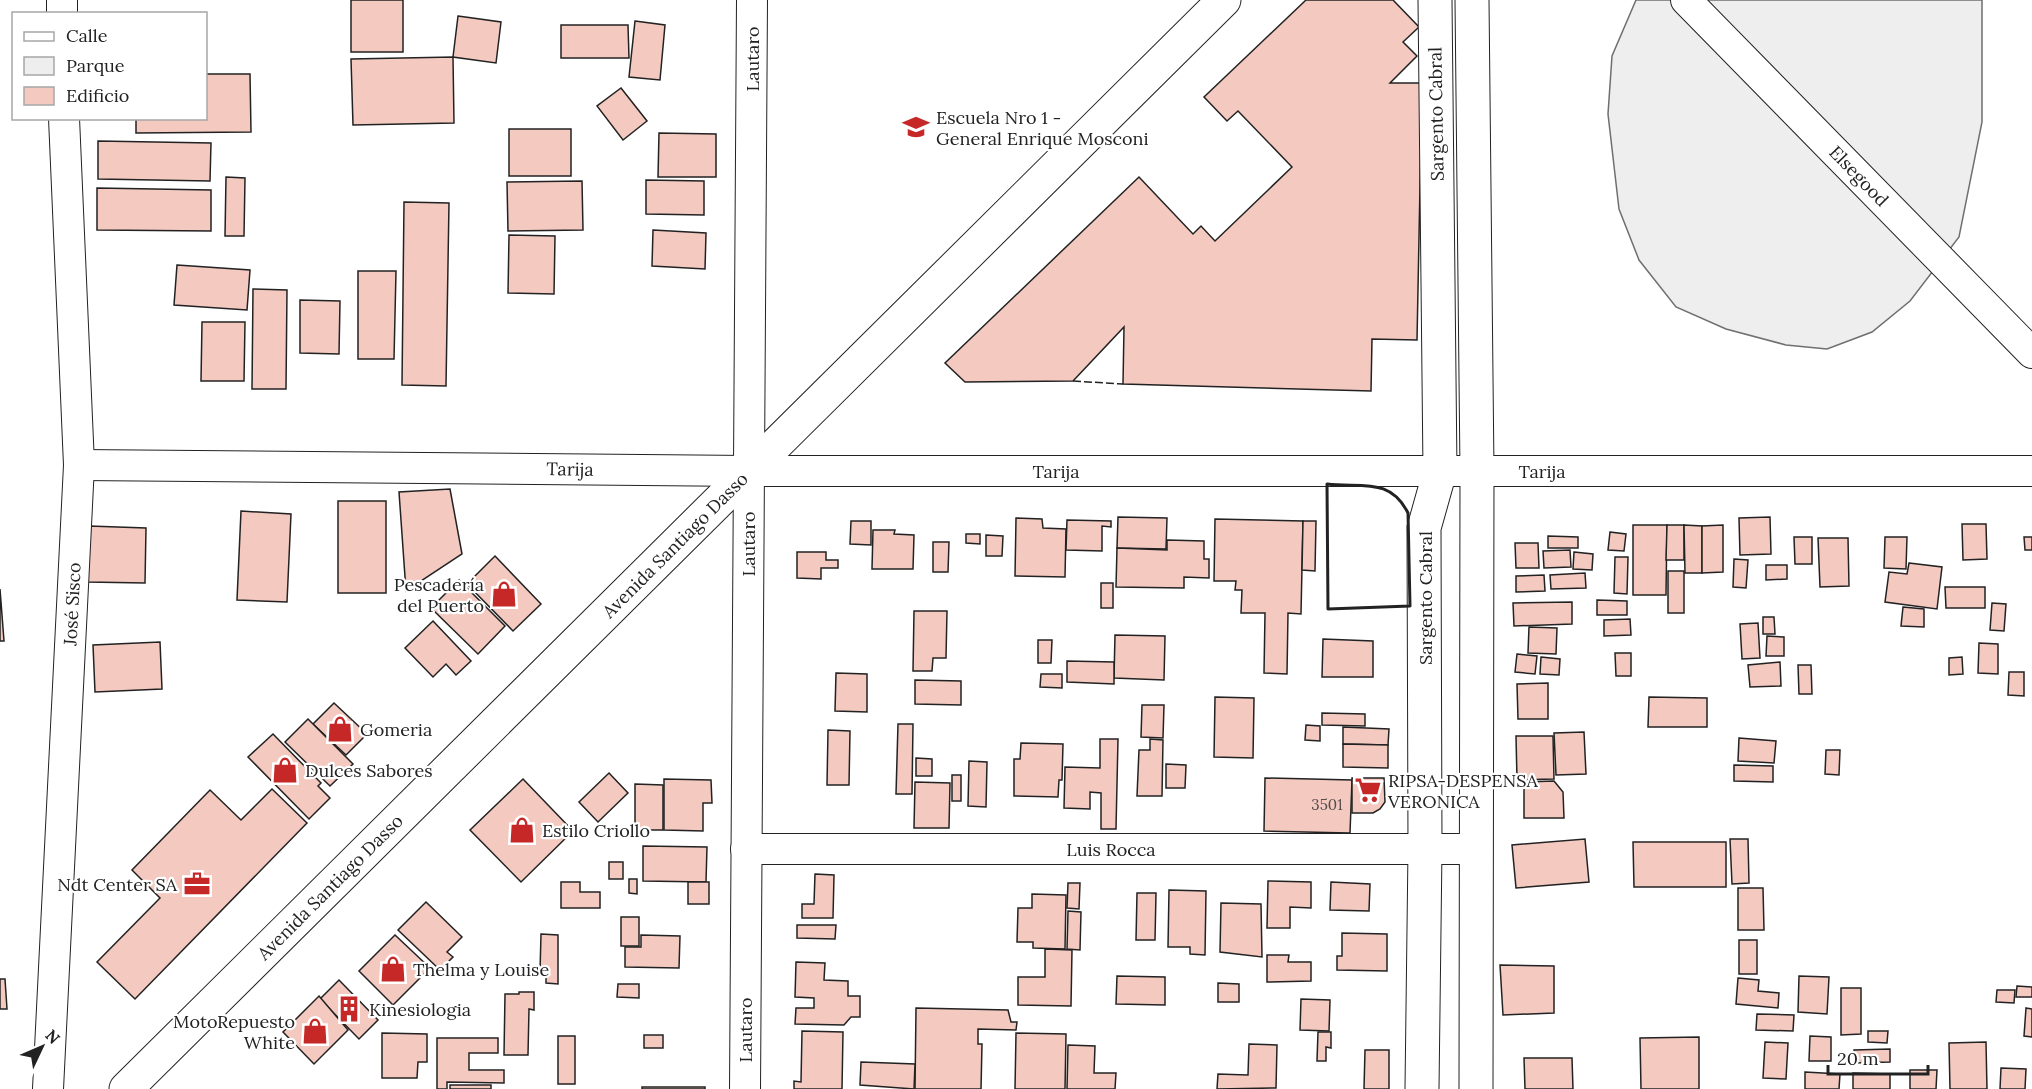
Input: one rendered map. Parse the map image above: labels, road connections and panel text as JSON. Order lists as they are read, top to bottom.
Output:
{
  "streets": {
    "street": [
      "Lautaro",
      "Sargento Cabral",
      "Elsegood",
      "Tarija",
      "Avenida Santiago Dasso",
      "José Sisco",
      "Luis Rocca"
    ]
  },
  "crossings": [
    ["Lautaro", "Tarija"],
    ["Lautaro", "Avenida Santiago Dasso"],
    ["Lautaro", "Luis Rocca"],
    ["Sargento Cabral", "Tarija"],
    ["Sargento Cabral", "Luis Rocca"],
    ["Tarija", "Avenida Santiago Dasso"],
    ["Tarija", "José Sisco"]
  ],
  "places": {
    "school or university": ["Escuela Nro 1 - General Enrique Mosconi"],
    "shop": [
      "Pescadería del Puerto",
      "Gomeria",
      "Dulces Sabores",
      "Estilo Criollo",
      "Thelma y Louise",
      "MotoRepuesto White"
    ],
    "supermarket": ["RIPSA-DESPENSA VERONICA"],
    "office": ["Ndt Center SA"],
    "building": ["Kinesiologia"]
  },
  "house_numbers": ["3501"],
  "legend": ["Calle", "Parque", "Edificio"],
  "scale_bar": "20 m",
  "north": "top right"
}
